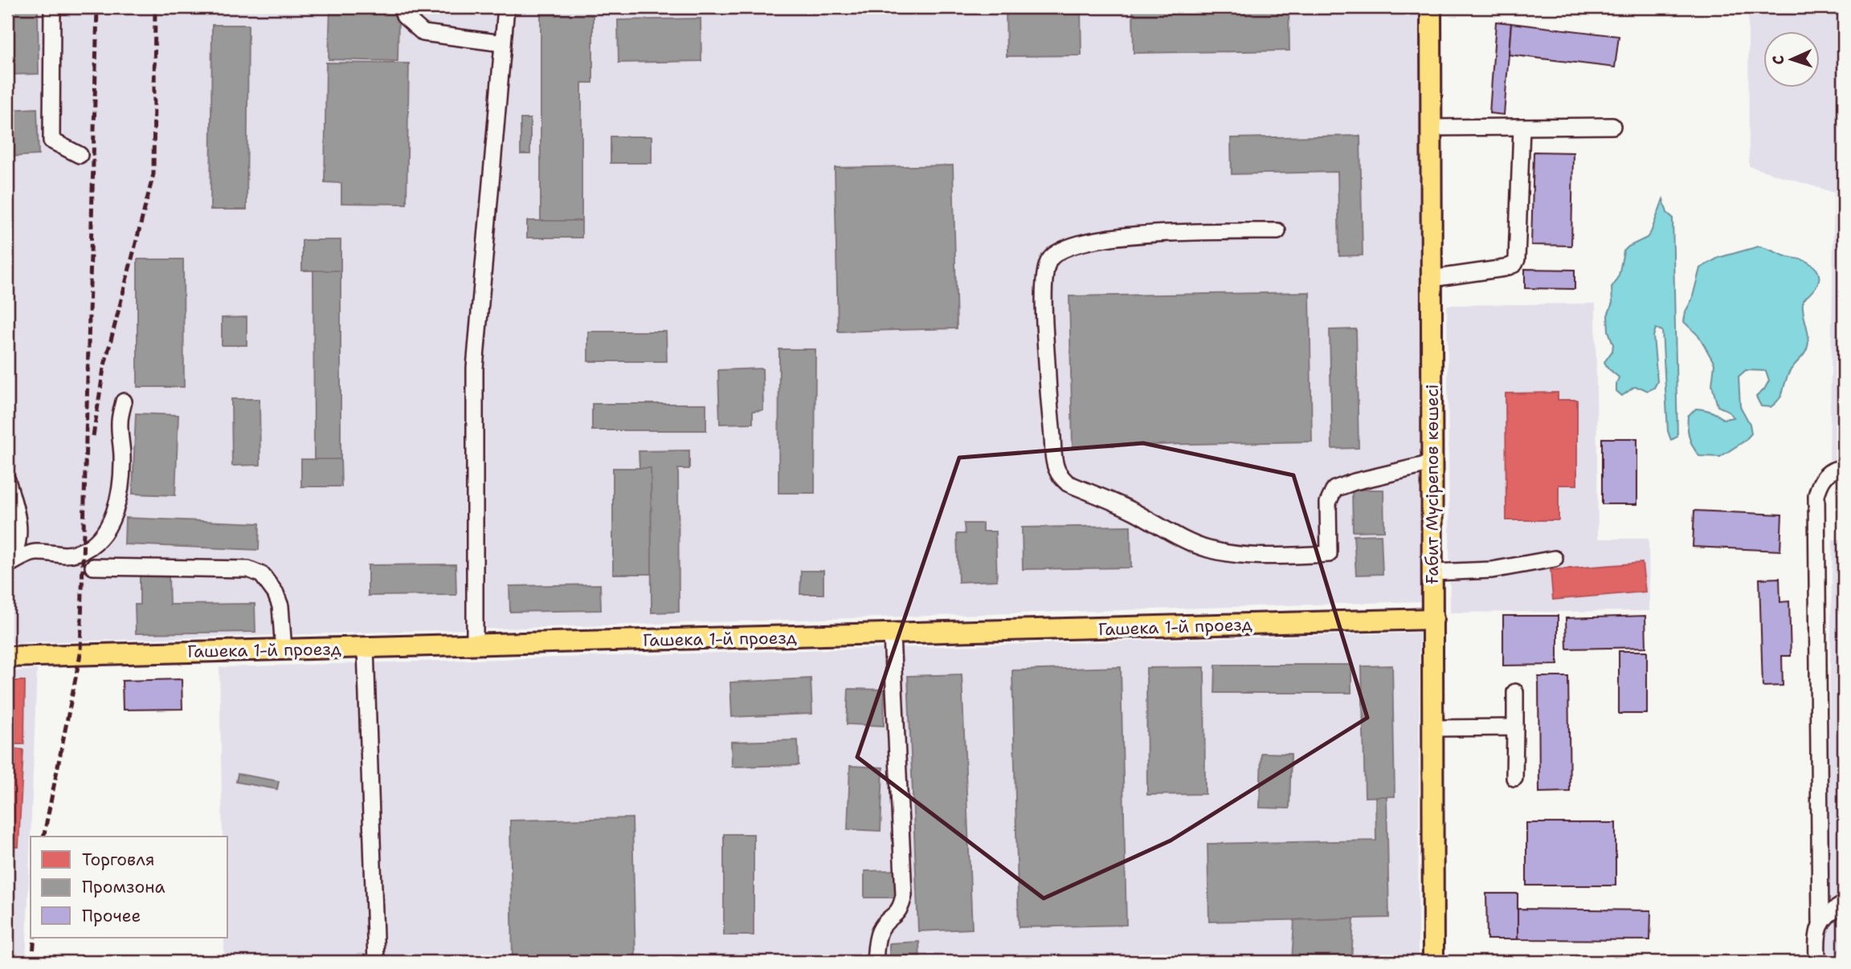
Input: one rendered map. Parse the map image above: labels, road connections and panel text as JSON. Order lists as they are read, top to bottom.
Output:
{
  "streets": {
    "main road": ["Ғабит Мүсірепов көшесі", "Гашека 1-й проезд"]
  },
  "crossings": [
    ["Ғабит Мүсірепов көшесі", "Гашека 1-й проезд"]
  ],
  "legend": ["Торговля", "Промзона", "Прочее"],
  "north": "left"
}
